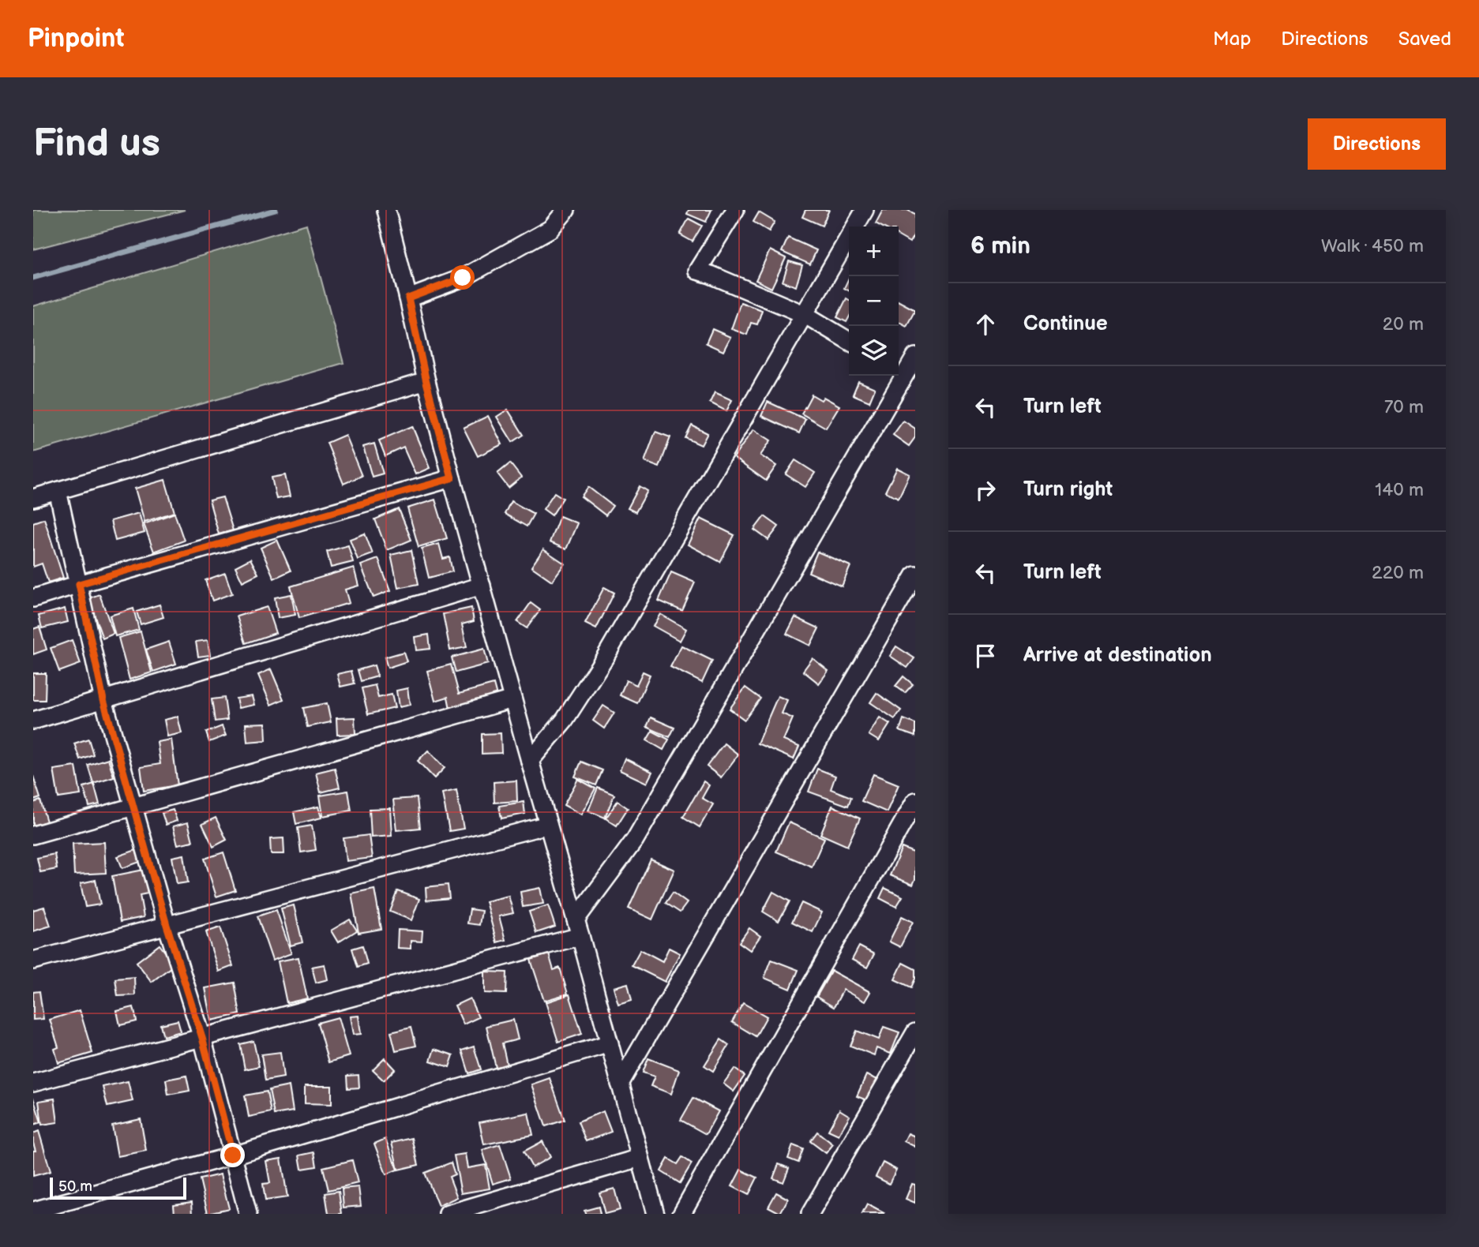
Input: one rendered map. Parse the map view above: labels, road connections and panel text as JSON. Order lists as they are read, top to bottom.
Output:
{
  "scale_bar": "50 m",
  "page": {
    "header": "Pinpoint",
    "nav": ["Map", "Directions", "Saved"],
    "buttons": "Directions",
    "title": "Find us",
    "heading": ["6 min", "Walk · 450 m"],
    "map_buttons": ["+", "−"],
    "list": [
      ["Continue", "20 m"],
      ["Turn left", "70 m"],
      ["Turn right", "140 m"],
      ["Turn left", "220 m"],
      "Arrive at destination"
    ],
    "scale": "50 m"
  }
}
